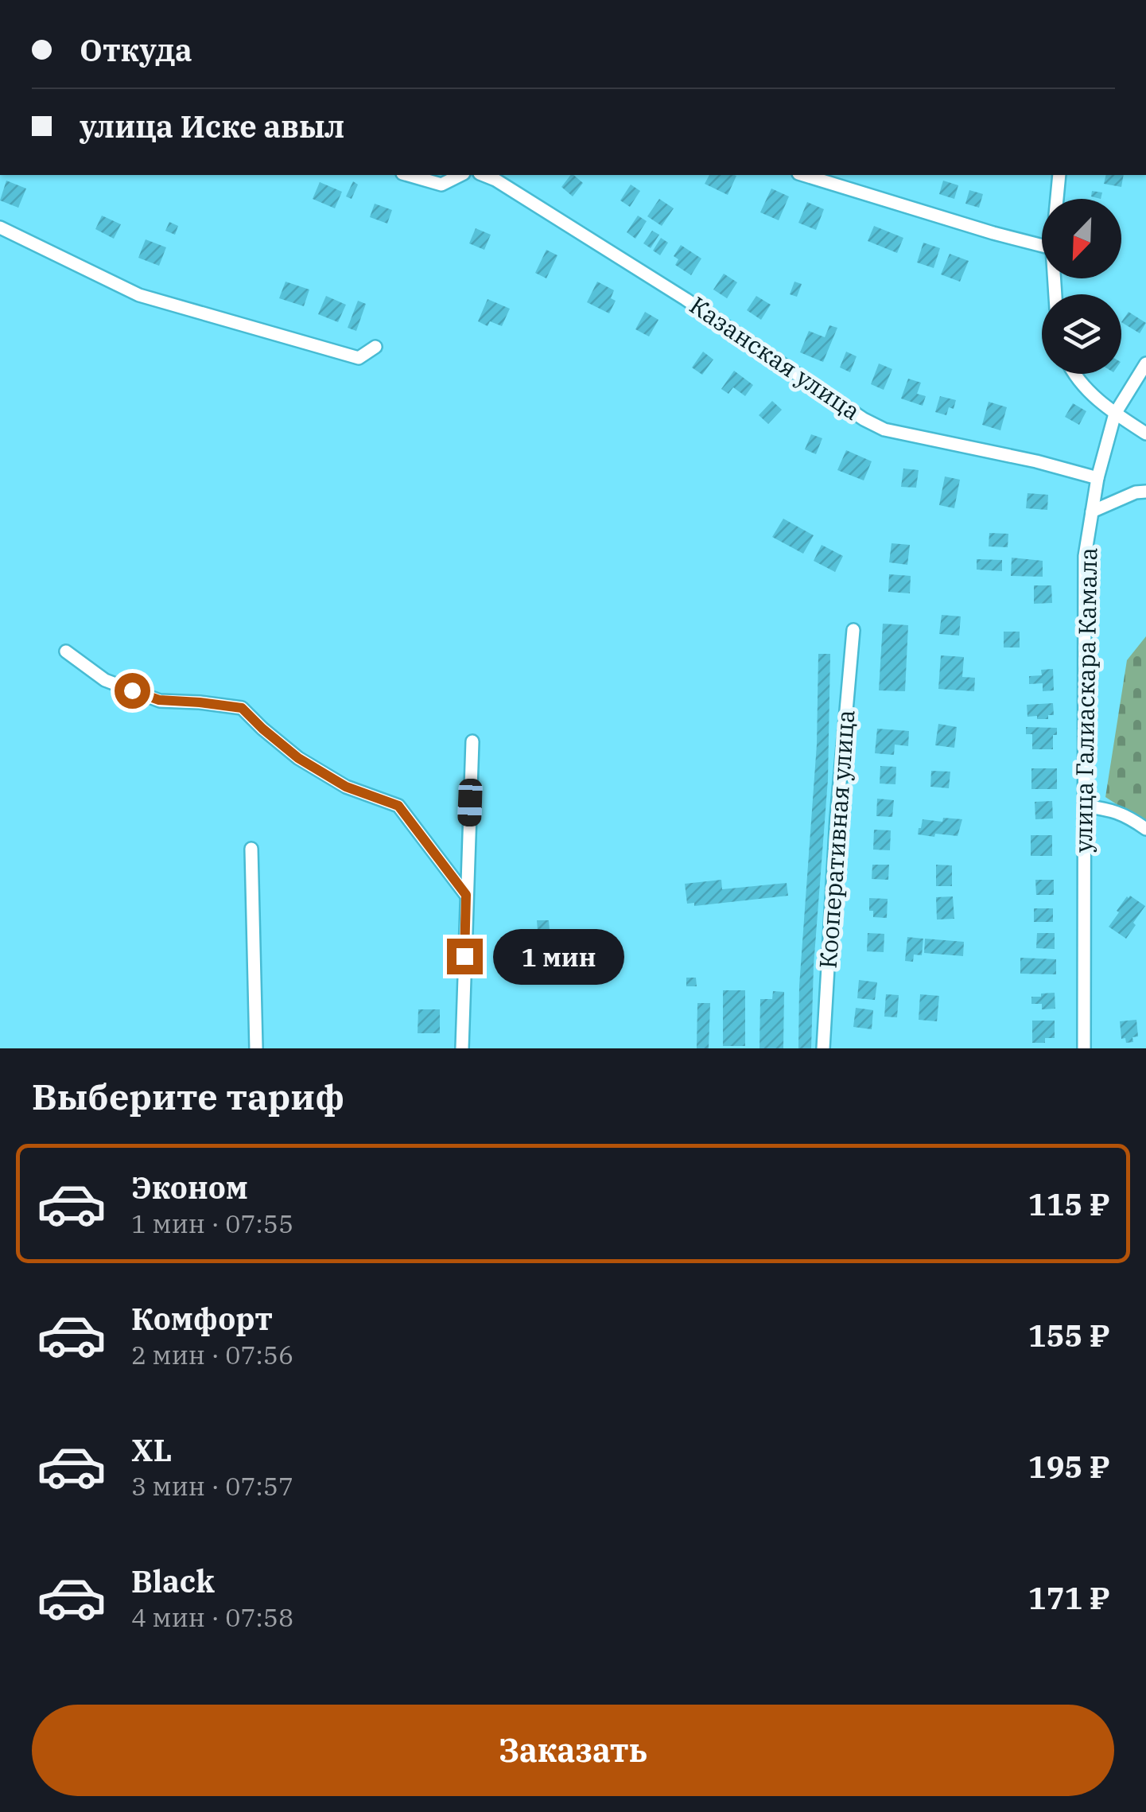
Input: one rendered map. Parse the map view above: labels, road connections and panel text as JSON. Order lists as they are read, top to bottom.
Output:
{
  "streets": {
    "street": ["Казанская улица", "улица Галиаскара Камала", "Кооперативная улица"]
  },
  "crossings": [
    ["Казанская улица", "улица Галиаскара Камала"]
  ],
  "north": "bottom left",
  "page": {
    "banner": ["Откуда", "улица Иске авыл"],
    "bubble": "1 мин",
    "heading": "Выберите тариф",
    "list": [
      {
        "name": "Эконом",
        "note": "1 мин · 07:55",
        "value": "115 ₽"
      },
      {
        "name": "Комфорт",
        "note": "2 мин · 07:56",
        "value": "155 ₽"
      },
      {
        "name": "XL",
        "note": "3 мин · 07:57",
        "value": "195 ₽"
      },
      {
        "name": "Black",
        "note": "4 мин · 07:58",
        "value": "171 ₽"
      }
    ],
    "buttons": "Заказать"
  }
}
